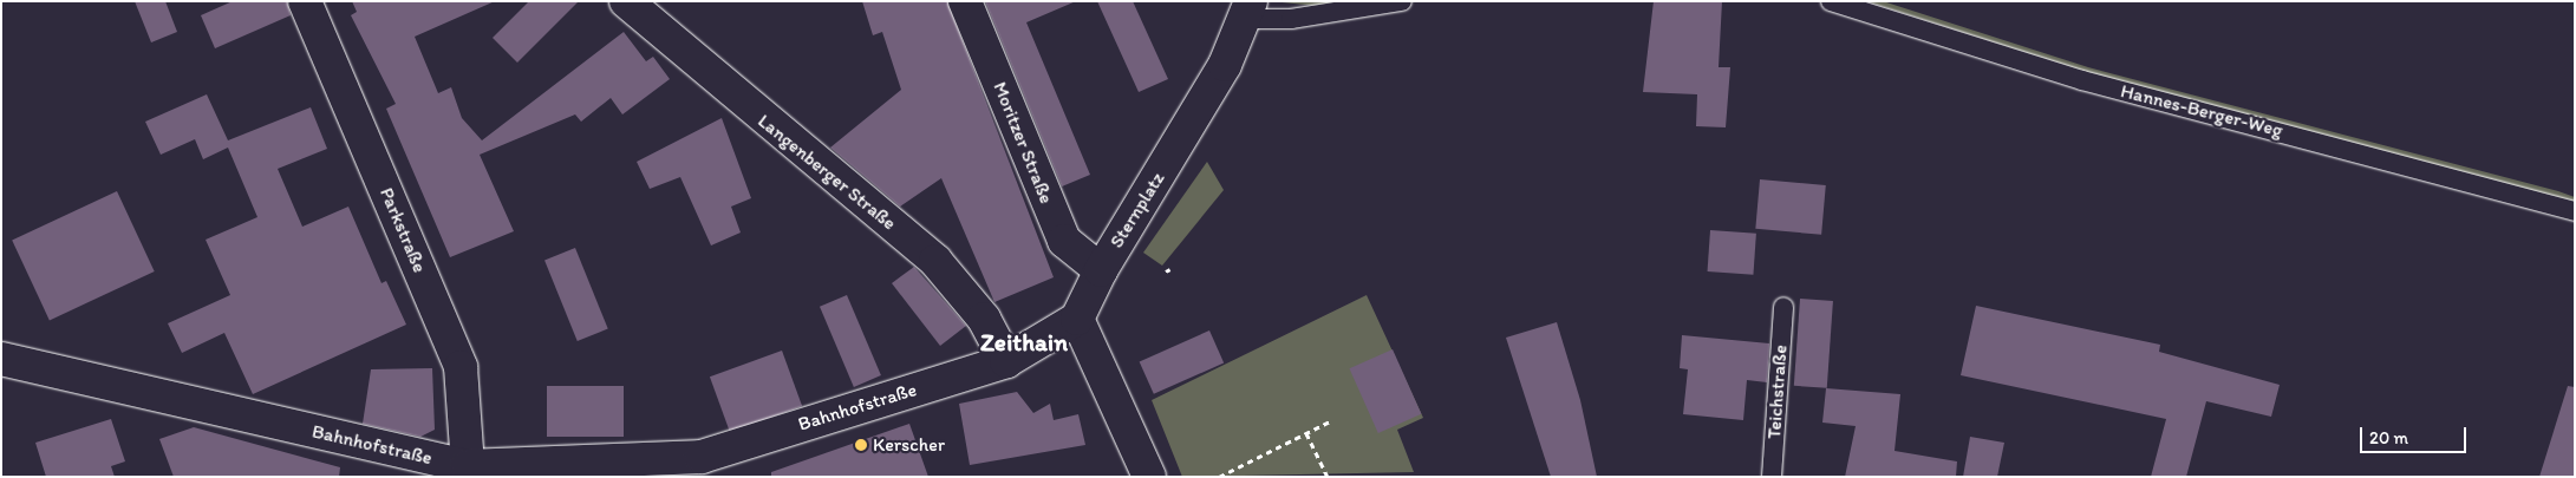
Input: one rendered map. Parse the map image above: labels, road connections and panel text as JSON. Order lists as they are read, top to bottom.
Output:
{
  "streets": {
    "street": [
      "Moritzer Straße",
      "Langenberger Straße",
      "Sternplatz",
      "Parkstraße",
      "Bahnhofstraße"
    ],
    "lane": ["Hannes-Berger-Weg", "Teichstraße"]
  },
  "crossings": [
    ["Moritzer Straße", "Sternplatz"],
    ["Langenberger Straße", "Bahnhofstraße"],
    ["Sternplatz", "Bahnhofstraße"],
    ["Parkstraße", "Bahnhofstraße"]
  ],
  "districts": ["Zeithain"],
  "places": ["Kerscher"],
  "scale_bar": "20 m"
}
